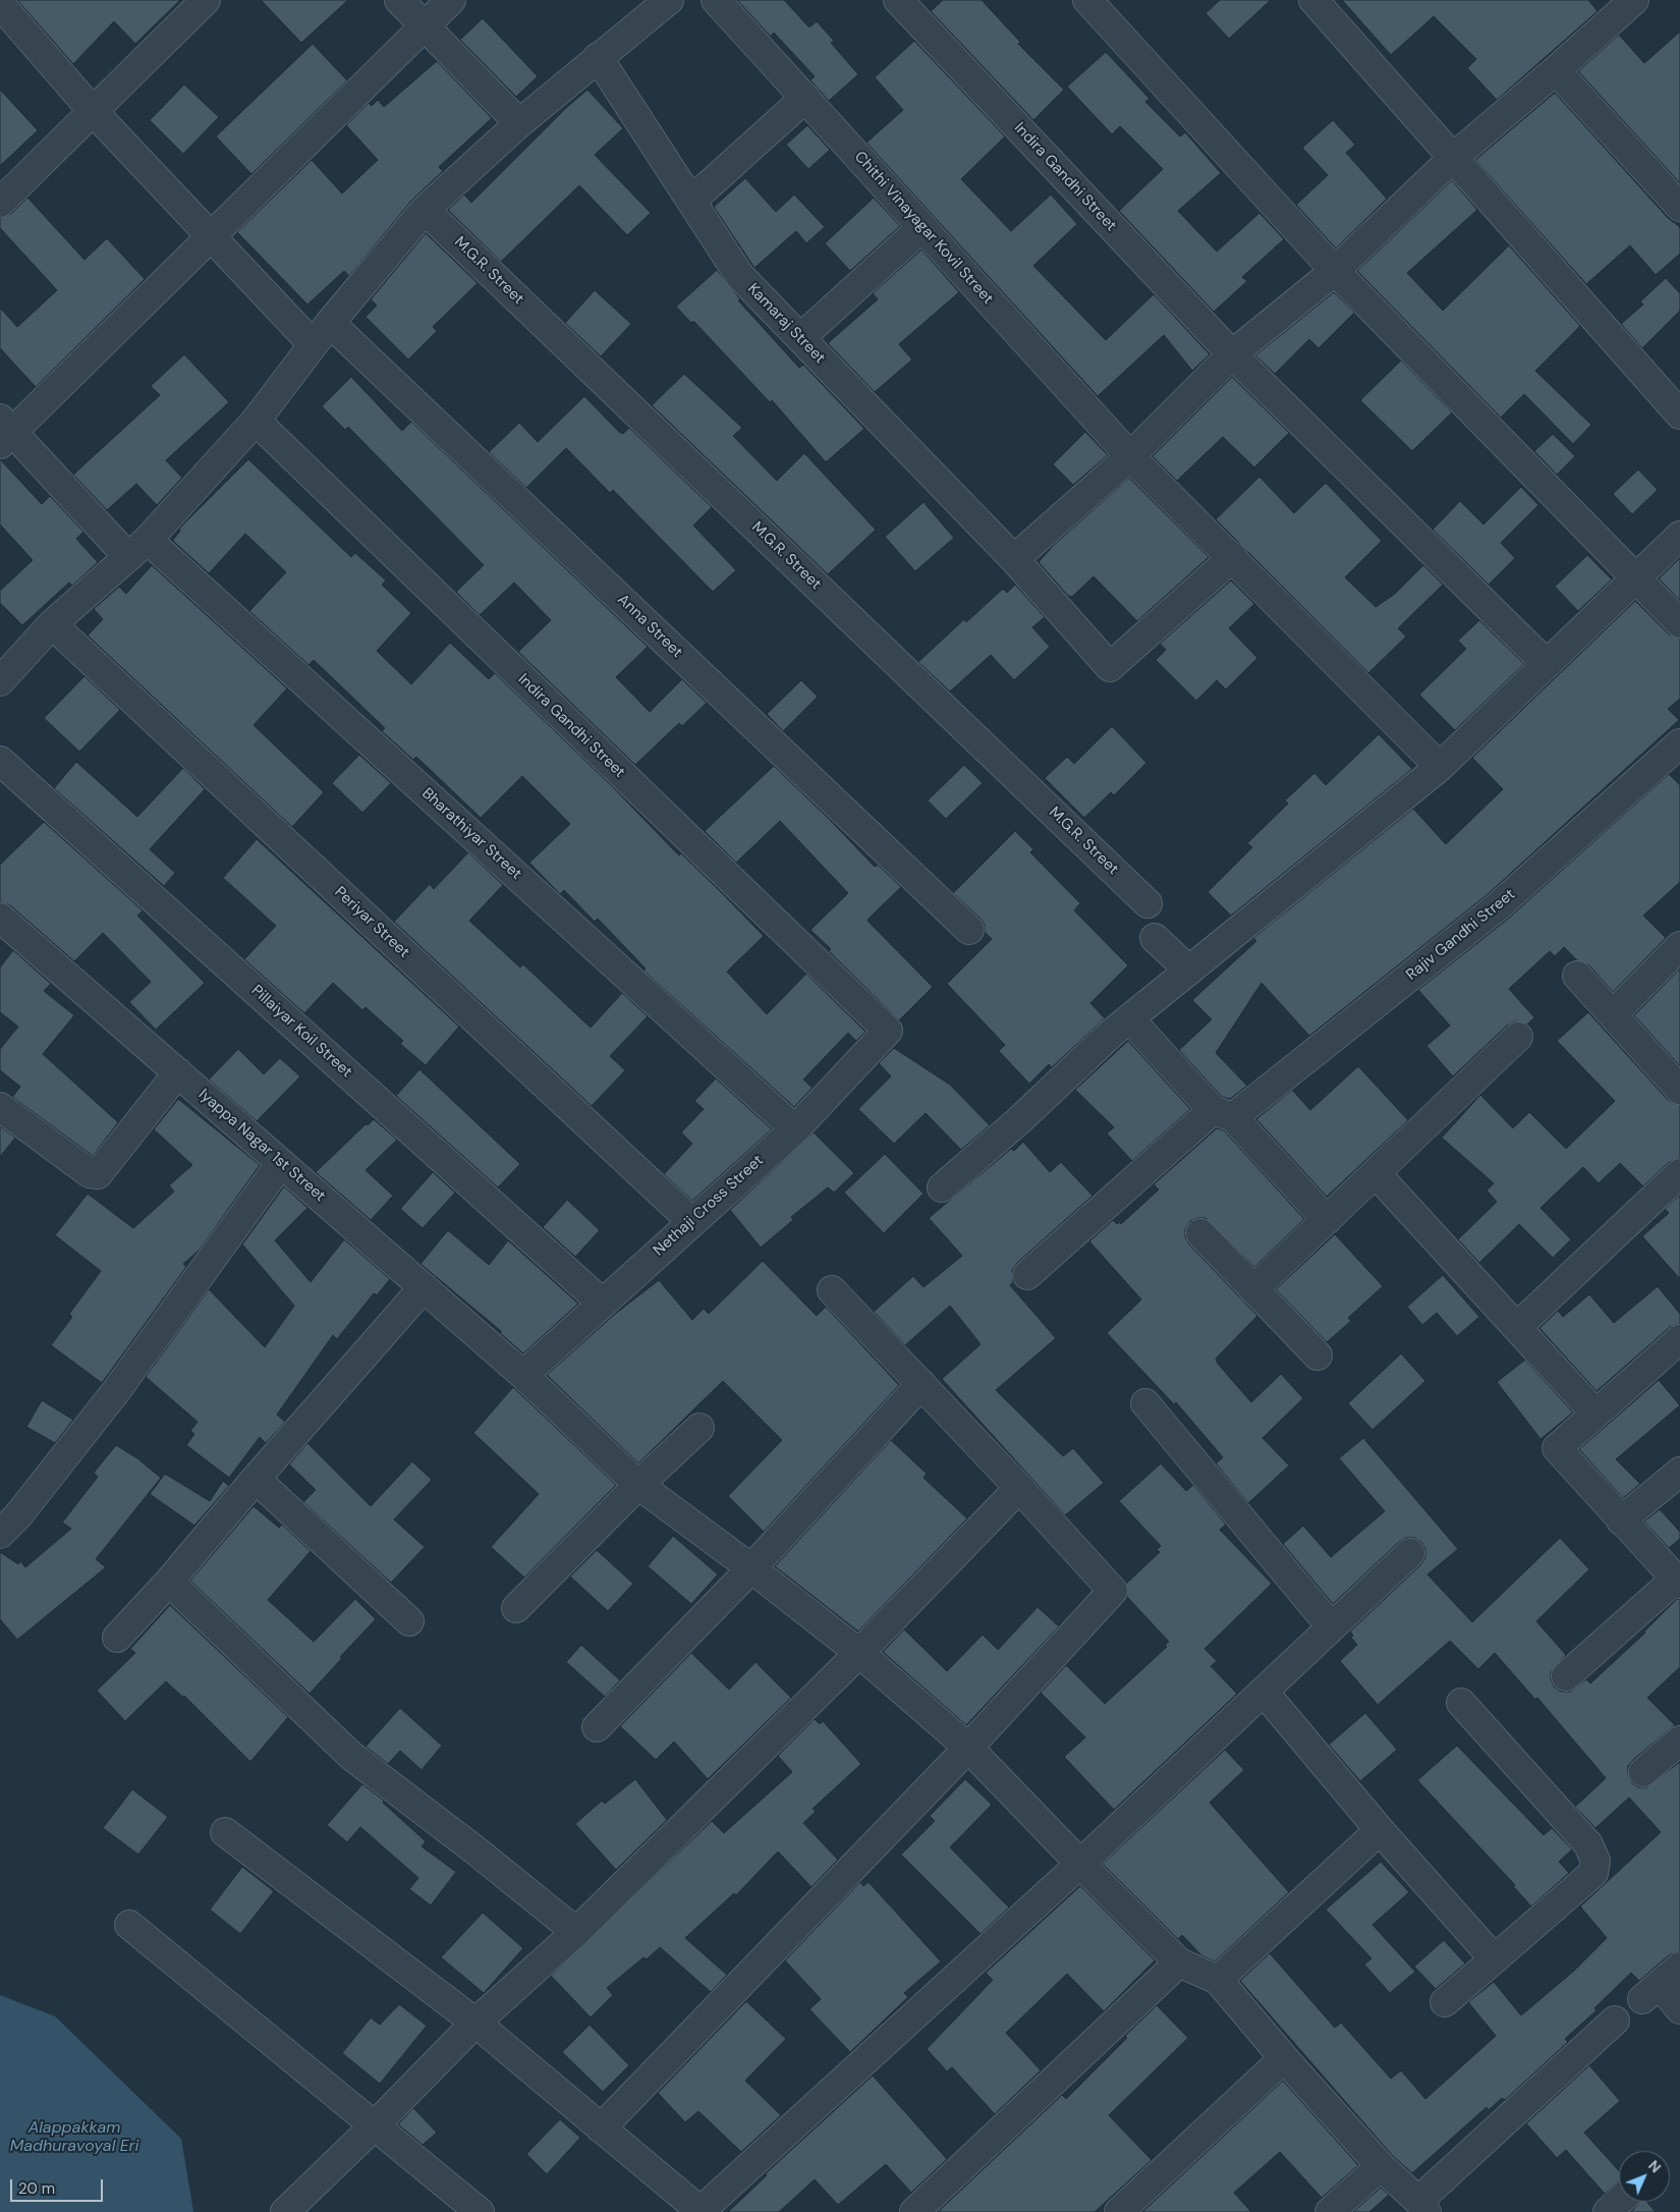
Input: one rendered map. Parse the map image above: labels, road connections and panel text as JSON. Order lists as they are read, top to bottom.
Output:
{
  "streets": {
    "street": [
      "Indira Gandhi Street",
      "Chithi Vinayagar Kovil Street",
      "M.G.R. Street",
      "Kamaraj Street",
      "Anna Street",
      "Bharathiyar Street",
      "Periyar Street",
      "Rajiv Gandhi Street",
      "Pillaiyar Koil Street",
      "Iyappa Nagar 1st Street",
      "Nethaji Cross Street"
    ]
  },
  "crossings": [
    ["Indira Gandhi Street", "Nethaji Cross Street"],
    ["Chithi Vinayagar Kovil Street", "Kamaraj Street"],
    ["Bharathiyar Street", "Nethaji Cross Street"],
    ["Periyar Street", "Nethaji Cross Street"],
    ["Pillaiyar Koil Street", "Nethaji Cross Street"],
    ["Iyappa Nagar 1st Street", "Nethaji Cross Street"]
  ],
  "water": ["Alappakkam Madhuravoyal Eri"],
  "scale_bar": "20 m",
  "north": "top right"
}
